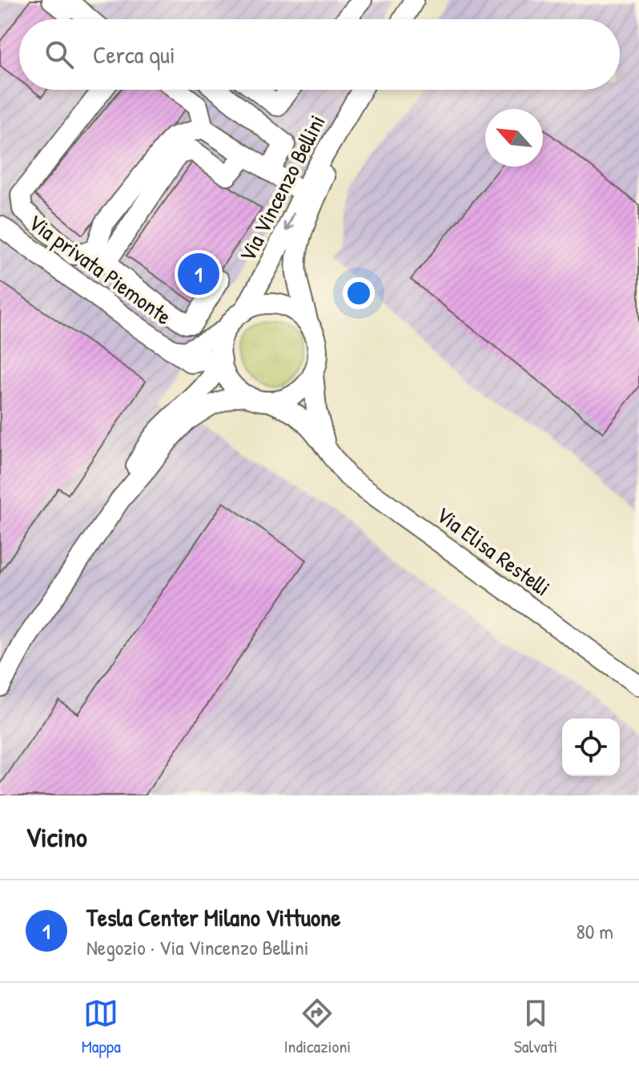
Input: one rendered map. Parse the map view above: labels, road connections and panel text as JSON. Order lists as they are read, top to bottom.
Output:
{
  "streets": {
    "street": ["Via Vincenzo Bellini", "Via privata Piemonte", "Via Elisa Restelli"]
  },
  "crossings": [
    ["Via Vincenzo Bellini", "Via privata Piemonte"],
    ["Via Vincenzo Bellini", "Via Elisa Restelli"],
    ["Via privata Piemonte", "Via Elisa Restelli"]
  ],
  "north": "top left",
  "page": {
    "search": "Cerca qui",
    "pins": "1",
    "heading": "Vicino",
    "list": [
      {
        "mark": "1",
        "name": "Tesla Center Milano Vittuone",
        "note": "Negozio · Via Vincenzo Bellini",
        "value": "80 m"
      }
    ],
    "nav": ["Mappa", "Indicazioni", "Salvati"]
  }
}
